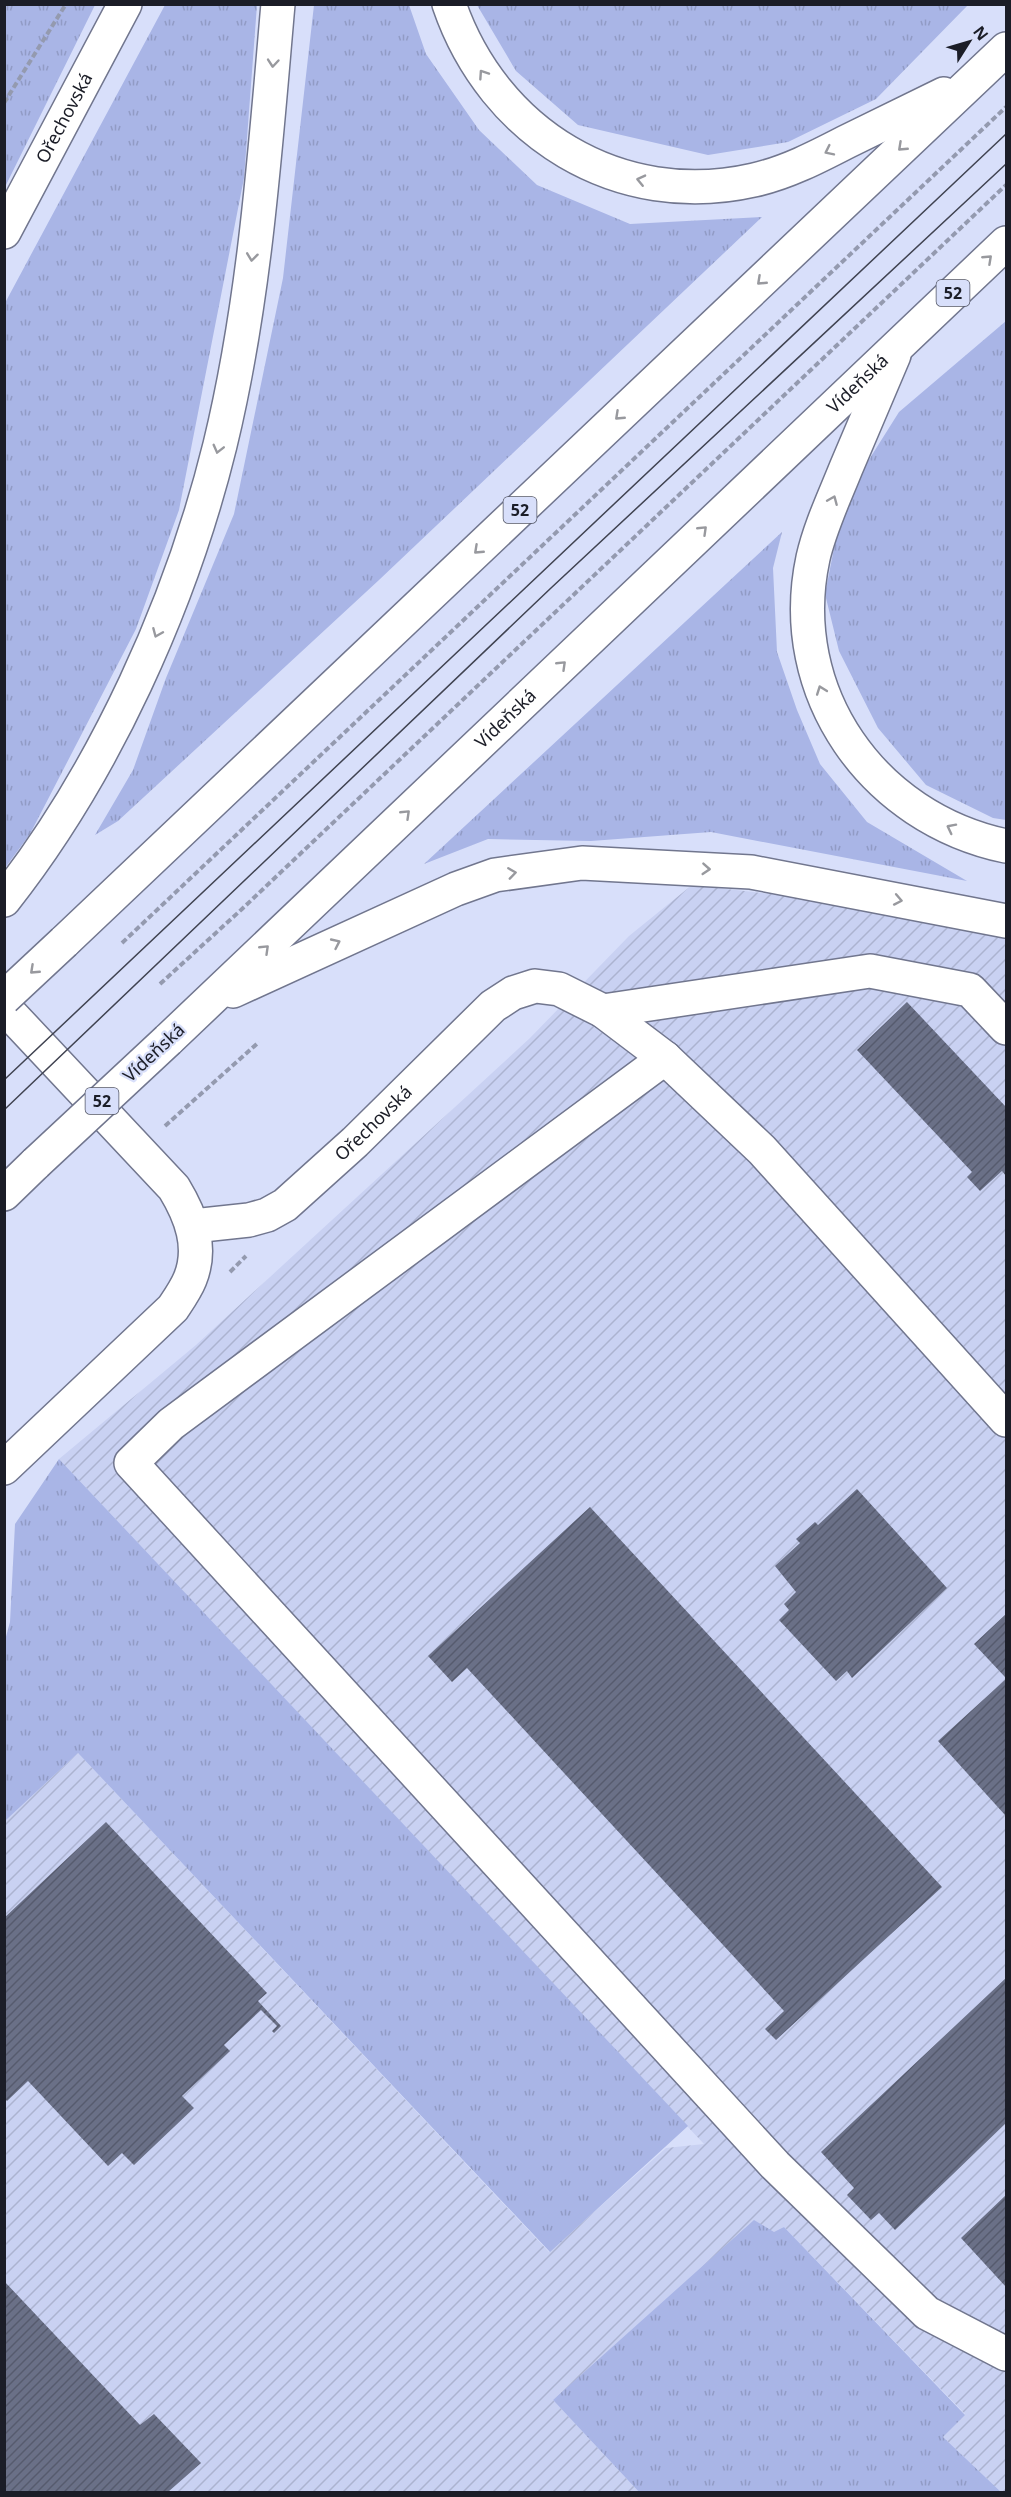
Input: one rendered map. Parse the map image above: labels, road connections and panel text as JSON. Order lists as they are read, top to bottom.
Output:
{
  "streets": {
    "main road": ["Ořechovská", "52", "Vídeňská"]
  },
  "north": "top right"
}
